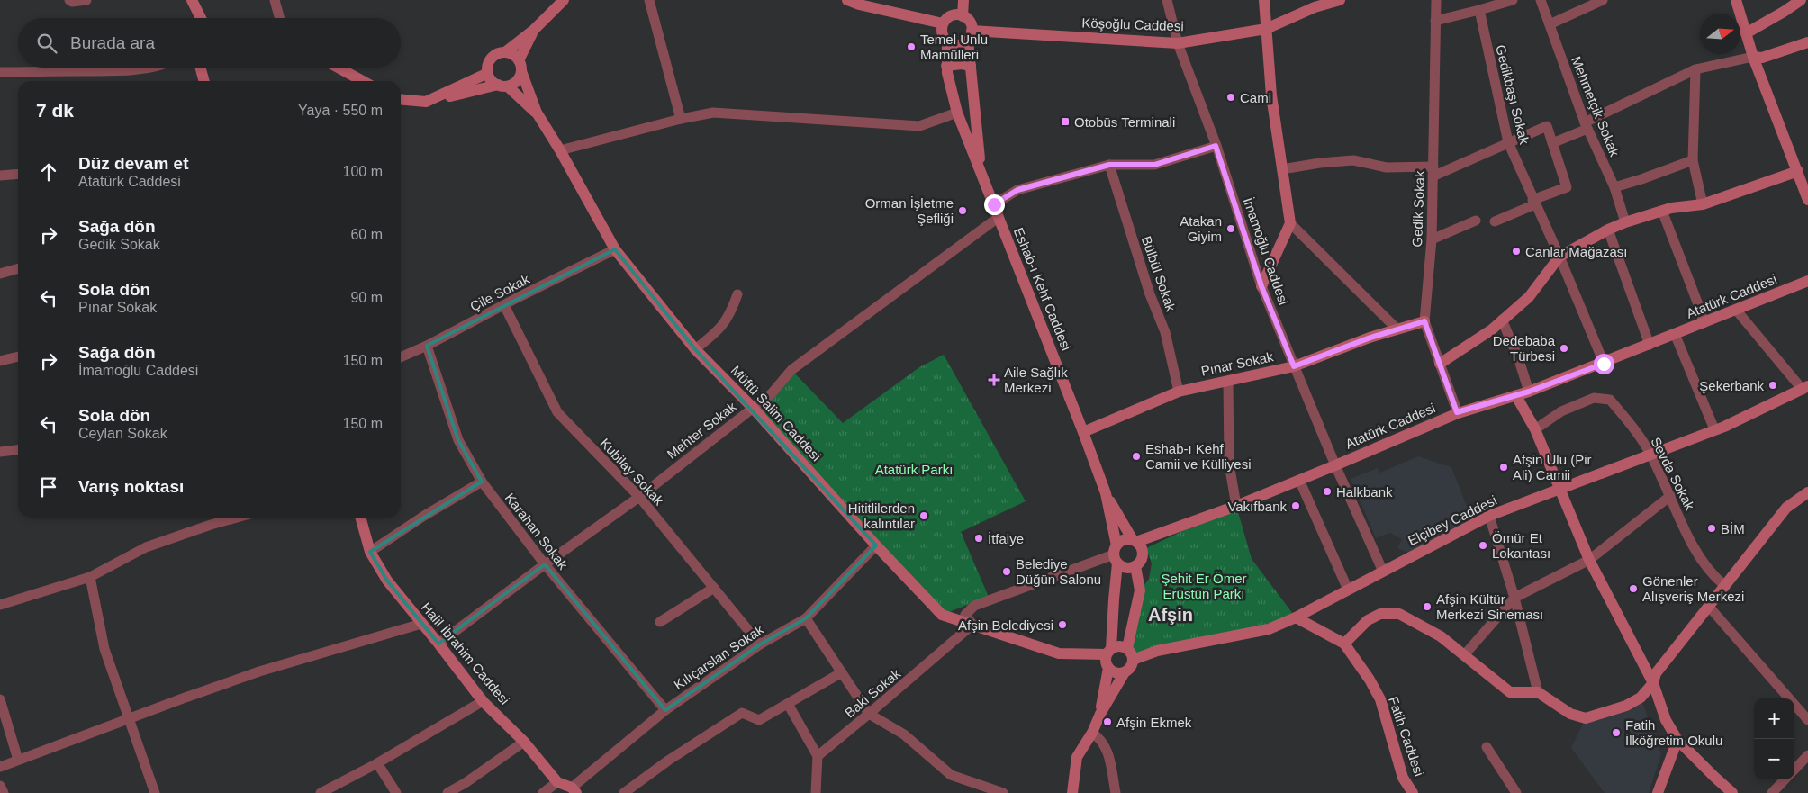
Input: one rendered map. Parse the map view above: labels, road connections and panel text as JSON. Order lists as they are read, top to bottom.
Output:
{
  "streets": {
    "street": [
      "Köşoğlu Caddesi",
      "Gedikbaşı Sokak",
      "Mehmetçik Sokak",
      "Gedik Sokak",
      "İmamoğlu Caddesi",
      "Bülbül Sokak",
      "Eshab-ı Kehf Caddesi",
      "Çile Sokak",
      "Atatürk Caddesi",
      "Pınar Sokak",
      "Müftü Salim Caddesi",
      "Mehter Sokak",
      "Kubilay Sokak",
      "Sevda Sokak",
      "Elçibey Caddesi",
      "Karahan Sokak",
      "Halil İbrahim Caddesi",
      "Kılıçarslan Sokak",
      "Baki Sokak",
      "Fatih Caddesi"
    ]
  },
  "crossings": [
    ["Köşoğlu Caddesi", "İmamoğlu Caddesi"],
    ["Gedikbaşı Sokak", "Atatürk Caddesi"],
    ["Gedik Sokak", "Atatürk Caddesi"],
    ["Gedik Sokak", "Pınar Sokak"],
    ["İmamoğlu Caddesi", "Atatürk Caddesi"],
    ["İmamoğlu Caddesi", "Pınar Sokak"],
    ["İmamoğlu Caddesi", "Elçibey Caddesi"],
    ["Bülbül Sokak", "Pınar Sokak"],
    ["Eshab-ı Kehf Caddesi", "Pınar Sokak"],
    ["Eshab-ı Kehf Caddesi", "Mehter Sokak"],
    ["Çile Sokak", "Müftü Salim Caddesi"],
    ["Çile Sokak", "Kubilay Sokak"],
    ["Çile Sokak", "Karahan Sokak"],
    ["Müftü Salim Caddesi", "Mehter Sokak"],
    ["Müftü Salim Caddesi", "Elçibey Caddesi"],
    ["Müftü Salim Caddesi", "Kılıçarslan Sokak"],
    ["Müftü Salim Caddesi", "Baki Sokak"],
    ["Mehter Sokak", "Kubilay Sokak"],
    ["Mehter Sokak", "Karahan Sokak"],
    ["Mehter Sokak", "Halil İbrahim Caddesi"],
    ["Kubilay Sokak", "Kılıçarslan Sokak"],
    ["Sevda Sokak", "Elçibey Caddesi"],
    ["Elçibey Caddesi", "Fatih Caddesi"],
    ["Karahan Sokak", "Kılıçarslan Sokak"]
  ],
  "districts": ["Afşin"],
  "parks": ["Atatürk Parkı", "Şehit Er Ömer Erüstün Parkı"],
  "places": {
    "other": [
      "Temel Unlu Mamülleri",
      "Cami",
      "Orman İşletme Şefliği",
      "Atakan Giyim",
      "Canlar Mağazası",
      "Dedebaba Türbesi",
      "Şekerbank",
      "Eshab-ı Kehf Camii ve Külliyesi",
      "Afşin Ulu (Pir Ali) Camii",
      "Halkbank",
      "Vakıfbank",
      "Hititlilerden kalıntılar",
      "BİM",
      "İtfaiye",
      "Ömür Et Lokantası",
      "Belediye Düğün Salonu",
      "Gönenler Alışveriş Merkezi",
      "Afşin Kültür Merkezi Sineması",
      "Afşin Belediyesi",
      "Afşin Ekmek",
      "Fatih İlköğretim Okulu"
    ],
    "transit": ["Otobüs Terminali"],
    "health": ["Aile Sağlık Merkezi"]
  },
  "north": "right",
  "page": {
    "search": "Burada ara",
    "heading": ["7 dk", "Yaya · 550 m"],
    "list": [
      ["Düz devam et", "Atatürk Caddesi", "100 m"],
      ["Sağa dön", "Gedik Sokak", "60 m"],
      ["Sola dön", "Pınar Sokak", "90 m"],
      ["Sağa dön", "İmamoğlu Caddesi", "150 m"],
      ["Sola dön", "Ceylan Sokak", "150 m"],
      "Varış noktası"
    ],
    "map_buttons": ["+", "−"]
  }
}
